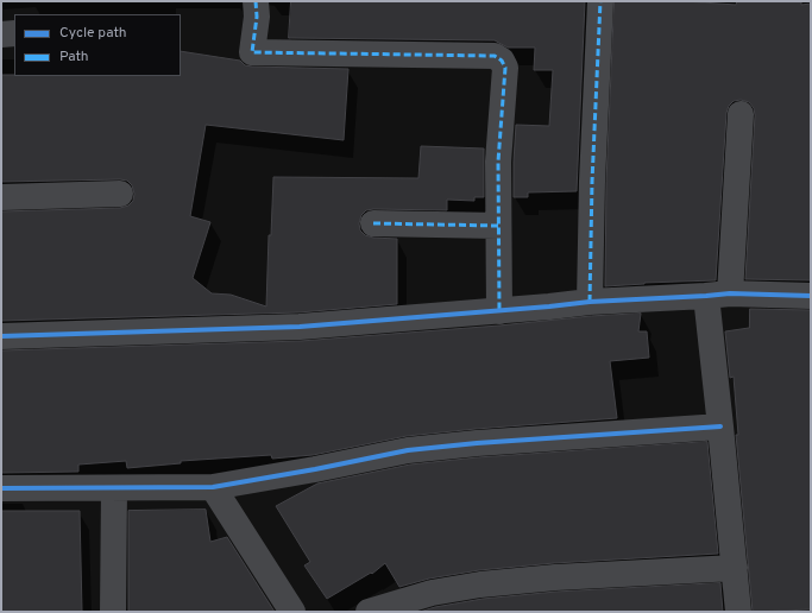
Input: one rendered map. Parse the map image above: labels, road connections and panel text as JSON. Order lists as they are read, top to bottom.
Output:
{
  "legend": ["Cycle path", "Path"]
}
